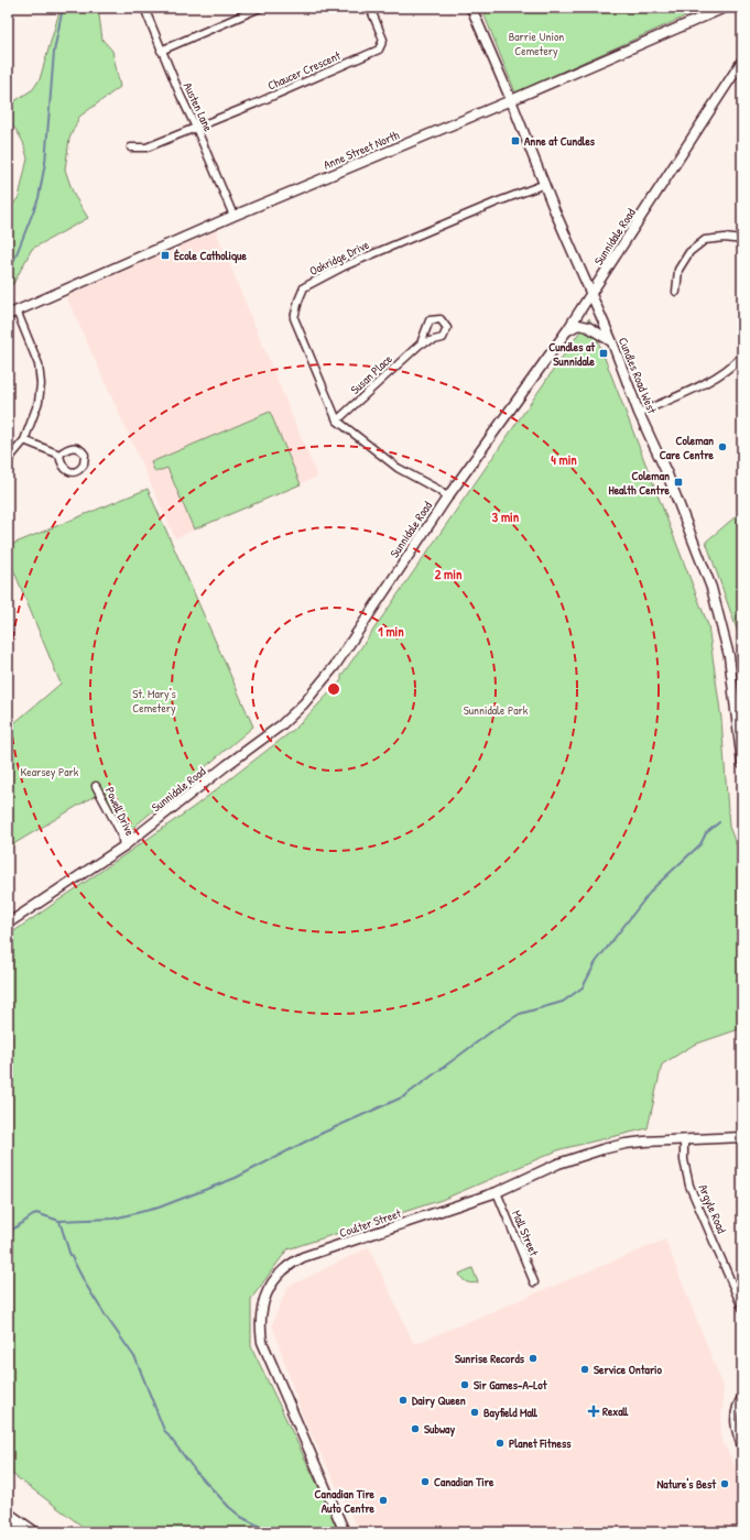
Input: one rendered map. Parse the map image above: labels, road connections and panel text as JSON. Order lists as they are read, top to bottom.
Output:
{
  "streets": {
    "street": [
      "Chaucer Crescent",
      "Austen Lane",
      "Anne Street North",
      "Sunnidale Road",
      "Oakridge Drive",
      "Susan Place",
      "Cundles Road West",
      "Powell Drive",
      "Argyle Road",
      "Coulter Street",
      "Mall Street"
    ]
  },
  "crossings": [
    ["Chaucer Crescent", "Austen Lane"],
    ["Austen Lane", "Anne Street North"],
    ["Anne Street North", "Cundles Road West"],
    ["Sunnidale Road", "Oakridge Drive"],
    ["Sunnidale Road", "Cundles Road West"],
    ["Sunnidale Road", "Powell Drive"],
    ["Oakridge Drive", "Susan Place"],
    ["Oakridge Drive", "Cundles Road West"],
    ["Argyle Road", "Coulter Street"],
    ["Coulter Street", "Mall Street"]
  ],
  "parks": [
    "Barrie Union Cemetery",
    "St. Mary's Cemetery",
    "Sunnidale Park",
    "Kearsey Park"
  ],
  "places": {
    "transit": [
      "Anne at Cundles",
      "École Catholique",
      "Cundles at Sunnidale",
      "Coleman Health Centre"
    ],
    "other": [
      "Coleman Care Centre",
      "Sunrise Records",
      "Service Ontario",
      "Sir Games-A-Lot",
      "Dairy Queen",
      "Bayfield Mall",
      "Subway",
      "Planet Fitness",
      "Canadian Tire",
      "Nature's Best",
      "Canadian Tire Auto Centre"
    ],
    "health": ["Rexall"]
  },
  "rings": [
    "4 min",
    "3 min",
    "2 min",
    "1 min"
  ]
}
